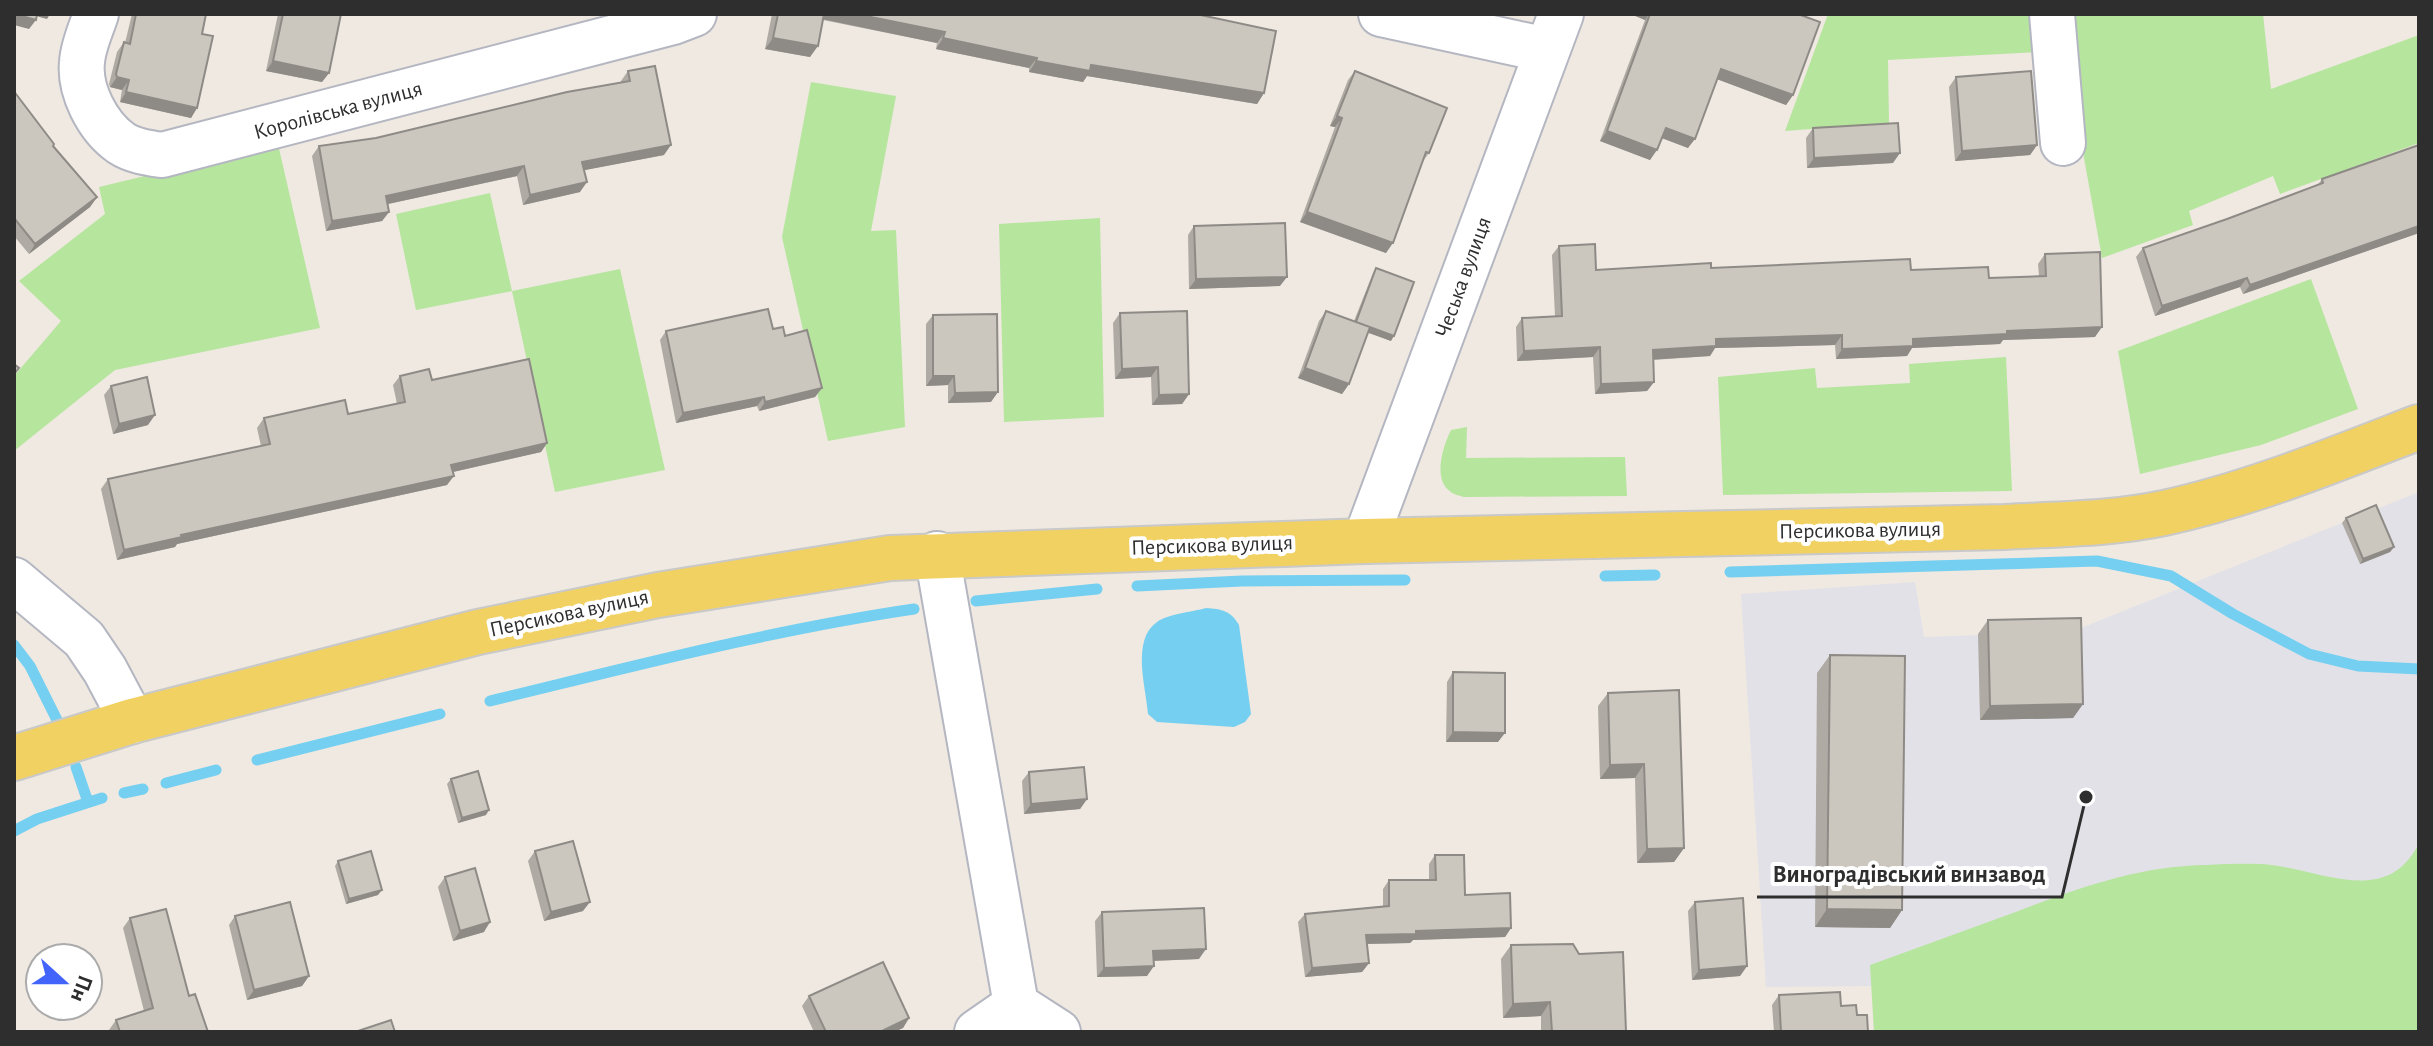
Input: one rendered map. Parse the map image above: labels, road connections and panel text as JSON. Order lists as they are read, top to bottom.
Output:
{
  "streets": {
    "main road": ["Персикова вулиця"],
    "street": ["Королівська вулиця", "Чеська вулиця"]
  },
  "crossings": [
    ["Чеська вулиця", "Персикова вулиця"]
  ],
  "places": ["Виноградівський винзавод"],
  "north": "right"
}
